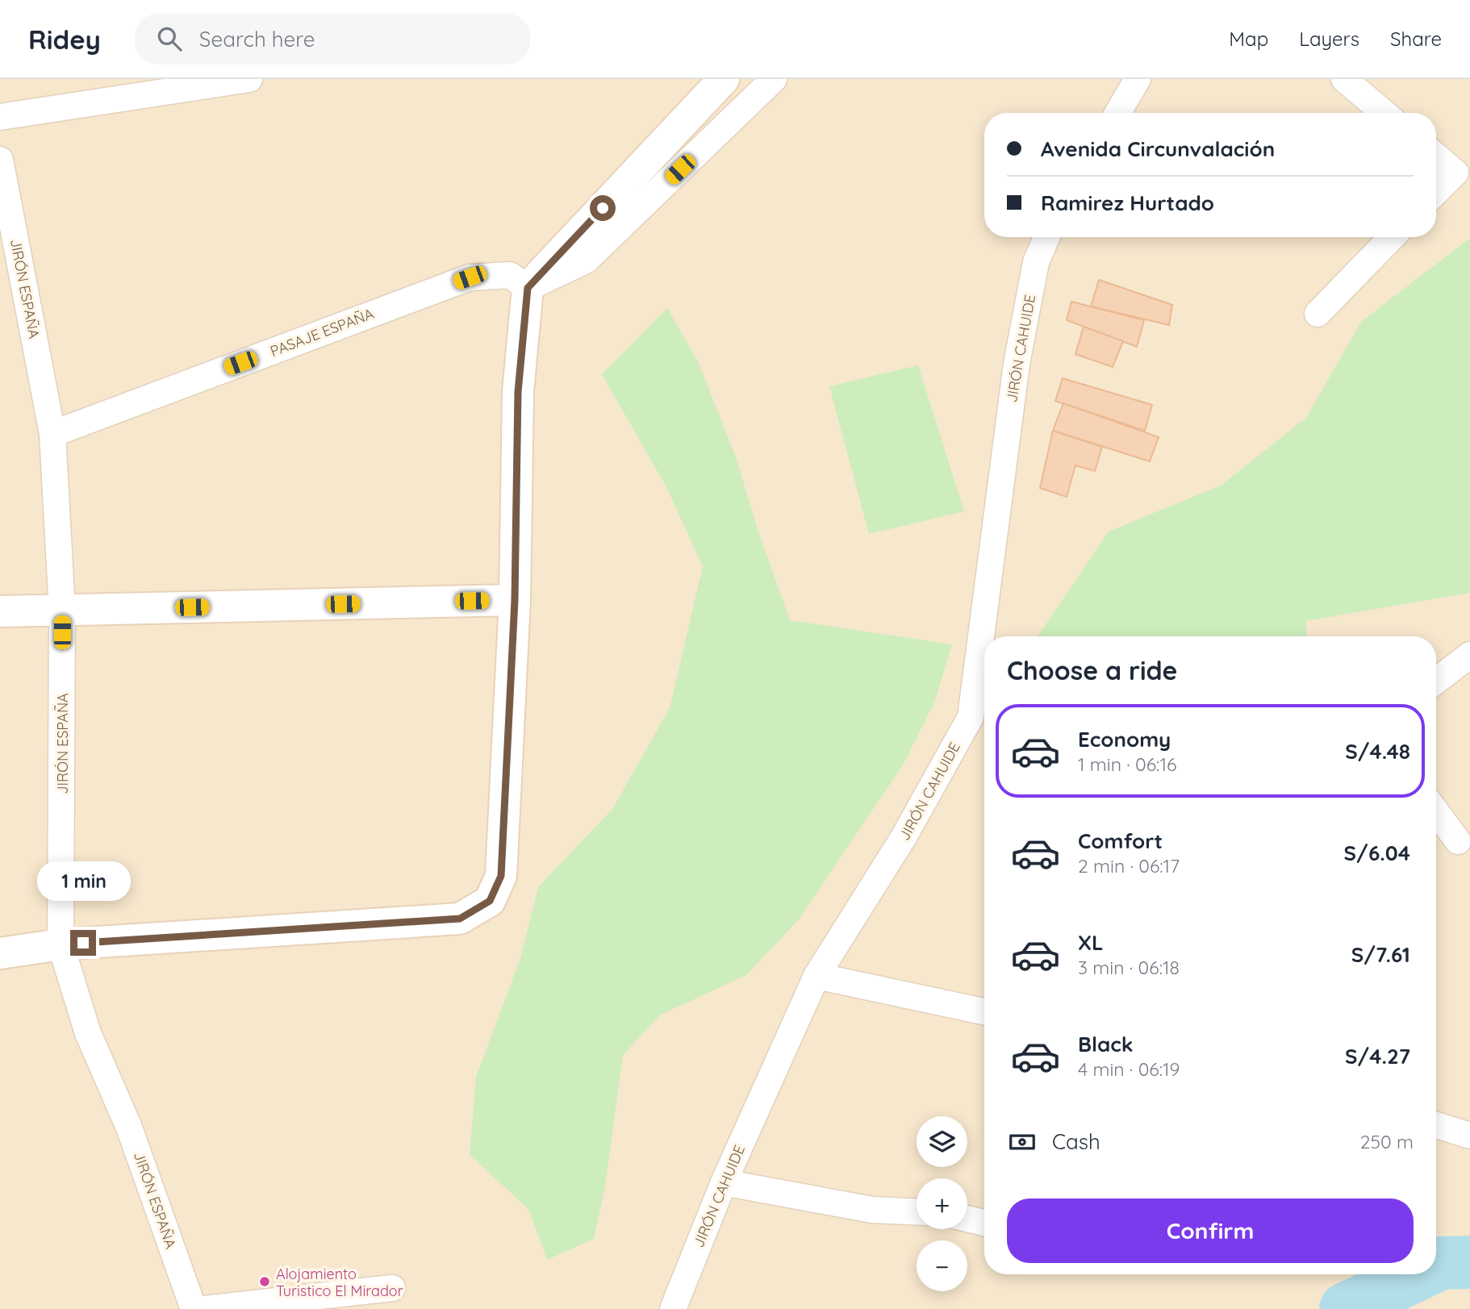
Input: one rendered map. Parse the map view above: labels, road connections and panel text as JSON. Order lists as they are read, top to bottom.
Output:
{
  "streets": {
    "street": ["JIRÓN ESPAÑA", "PASAJE ESPAÑA", "JIRÓN CAHUIDE"]
  },
  "crossings": [
    ["JIRÓN ESPAÑA", "PASAJE ESPAÑA"]
  ],
  "places": ["Alojamiento Turistico El Mirador"],
  "page": {
    "header": "Ridey",
    "search": "Search here",
    "nav": ["Map", "Layers", "Share"],
    "banner": ["Avenida Circunvalación", "Ramirez Hurtado"],
    "heading": "Choose a ride",
    "list": [
      {
        "name": "Economy",
        "note": "1 min · 06:16",
        "value": "S/4.48"
      },
      {
        "name": "Comfort",
        "note": "2 min · 06:17",
        "value": "S/6.04"
      },
      {
        "name": "XL",
        "note": "3 min · 06:18",
        "value": "S/7.61"
      },
      {
        "name": "Black",
        "note": "4 min · 06:19",
        "value": "S/4.27"
      }
    ],
    "bubble": "1 min",
    "pay": ["Cash", "250 m"],
    "map_buttons": ["+", "−"],
    "buttons": "Confirm"
  }
}
